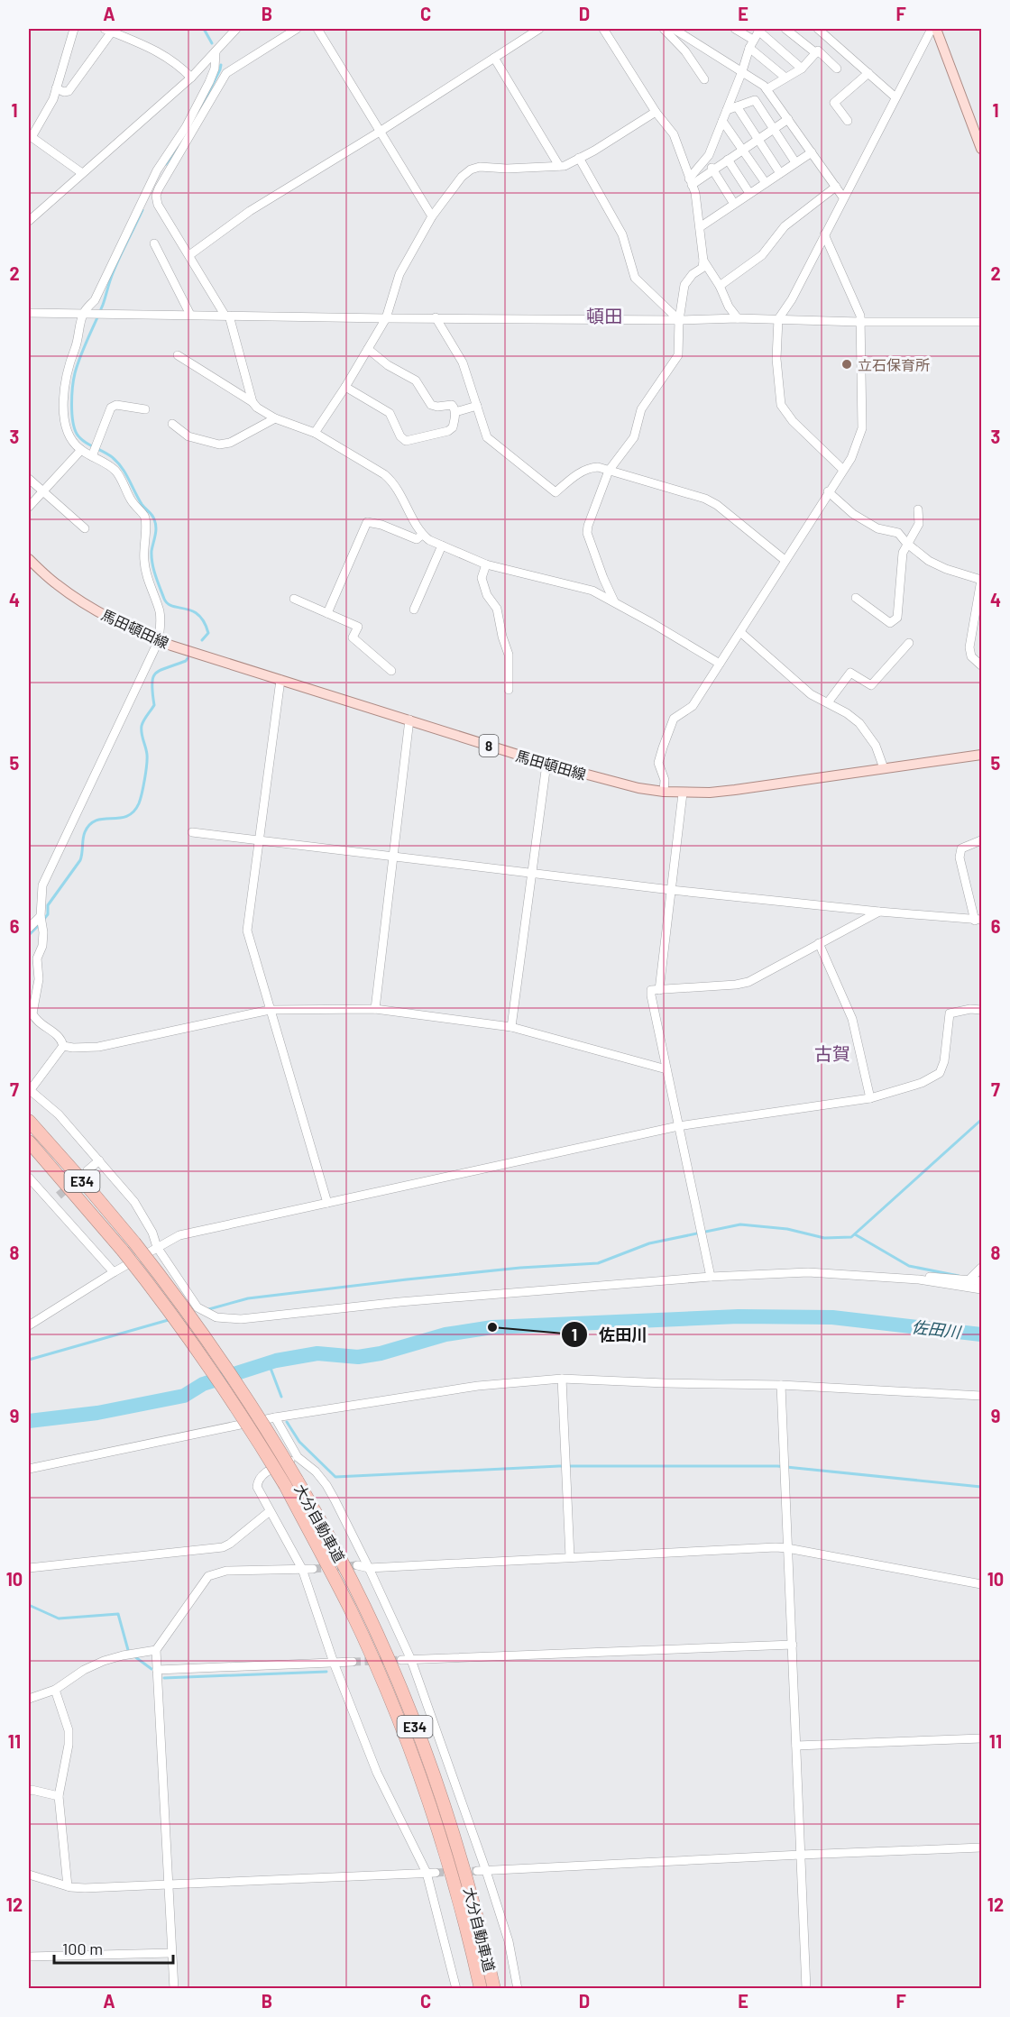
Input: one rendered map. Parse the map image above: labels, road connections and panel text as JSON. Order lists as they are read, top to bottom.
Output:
{
  "streets": {
    "highway": ["E34", "大分自動車道"],
    "main road": ["馬田頓田線", "8"]
  },
  "districts": ["頓田", "古賀"],
  "water": ["佐田川"],
  "places": ["立石保育所", "佐田川"],
  "scale_bar": "100 m",
  "grid": {
    "columns": [
      "A",
      "B",
      "C",
      "D",
      "E",
      "F"
    ],
    "rows": [
      "1",
      "2",
      "3",
      "4",
      "5",
      "6",
      "7",
      "8",
      "9",
      "10",
      "11",
      "12"
    ]
  }
}
